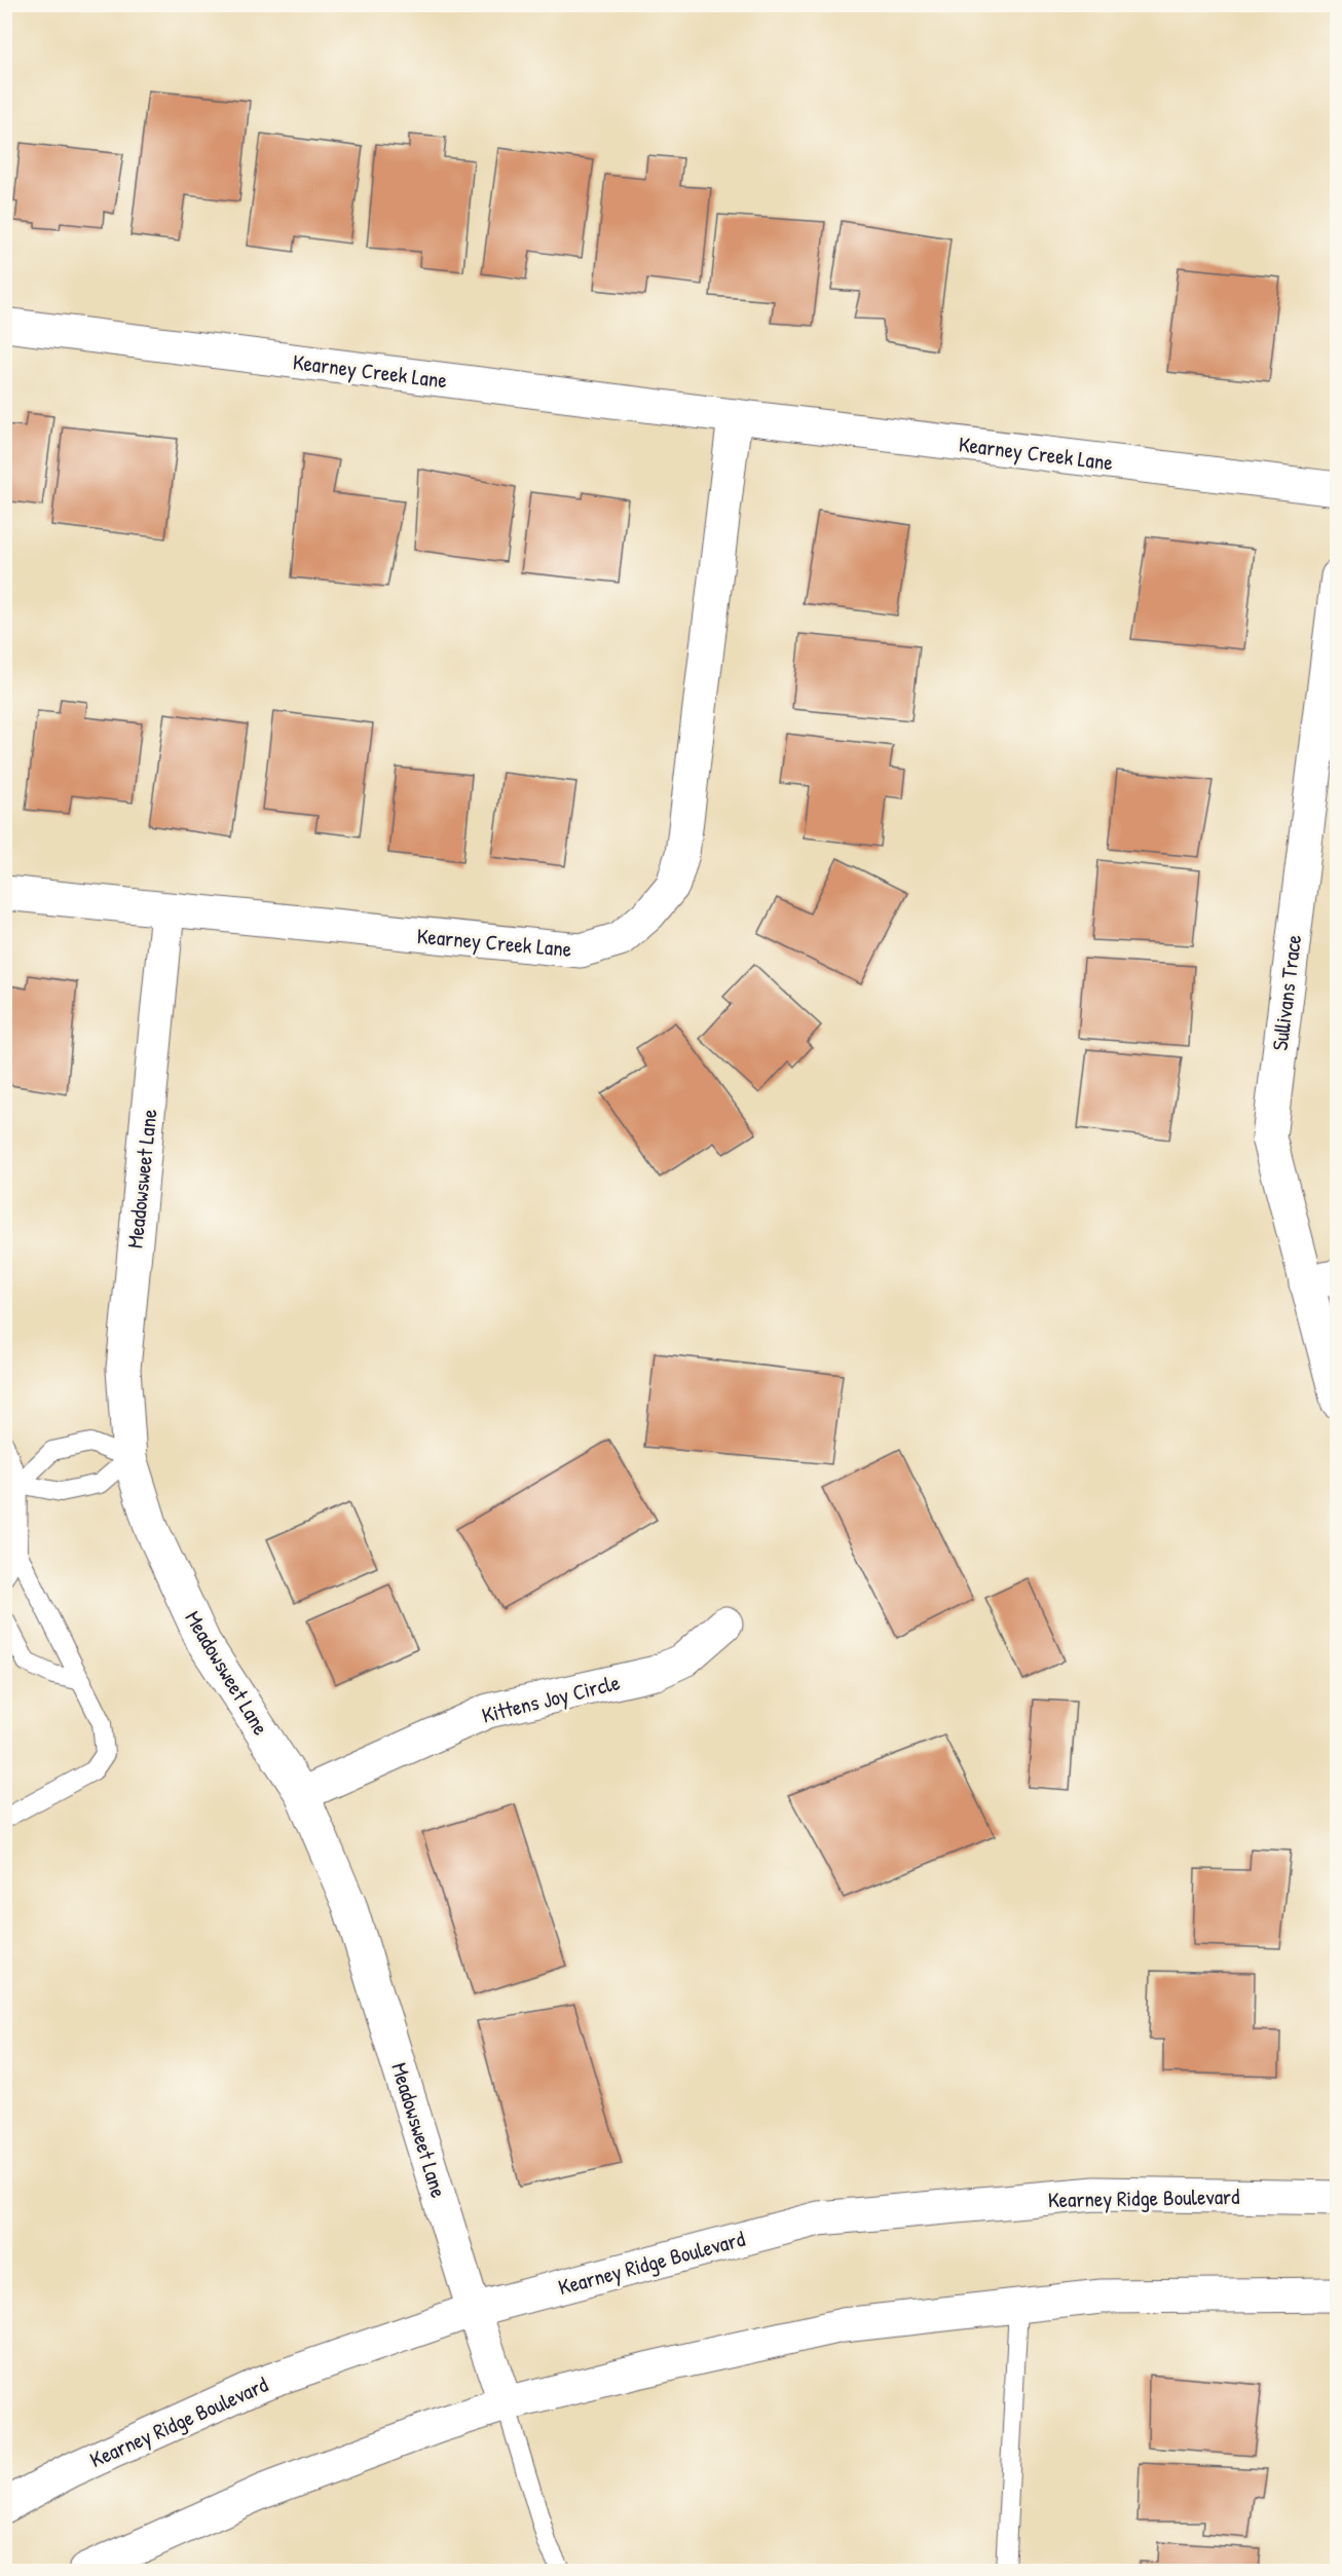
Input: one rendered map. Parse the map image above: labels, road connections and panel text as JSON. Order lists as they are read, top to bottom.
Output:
{
  "streets": {
    "street": [
      "Kearney Creek Lane",
      "Sullivans Trace",
      "Meadowsweet Lane",
      "Kittens Joy Circle",
      "Kearney Ridge Boulevard"
    ]
  },
  "crossings": [
    ["Kearney Creek Lane", "Meadowsweet Lane"],
    ["Meadowsweet Lane", "Kittens Joy Circle"],
    ["Meadowsweet Lane", "Kearney Ridge Boulevard"]
  ]
}
